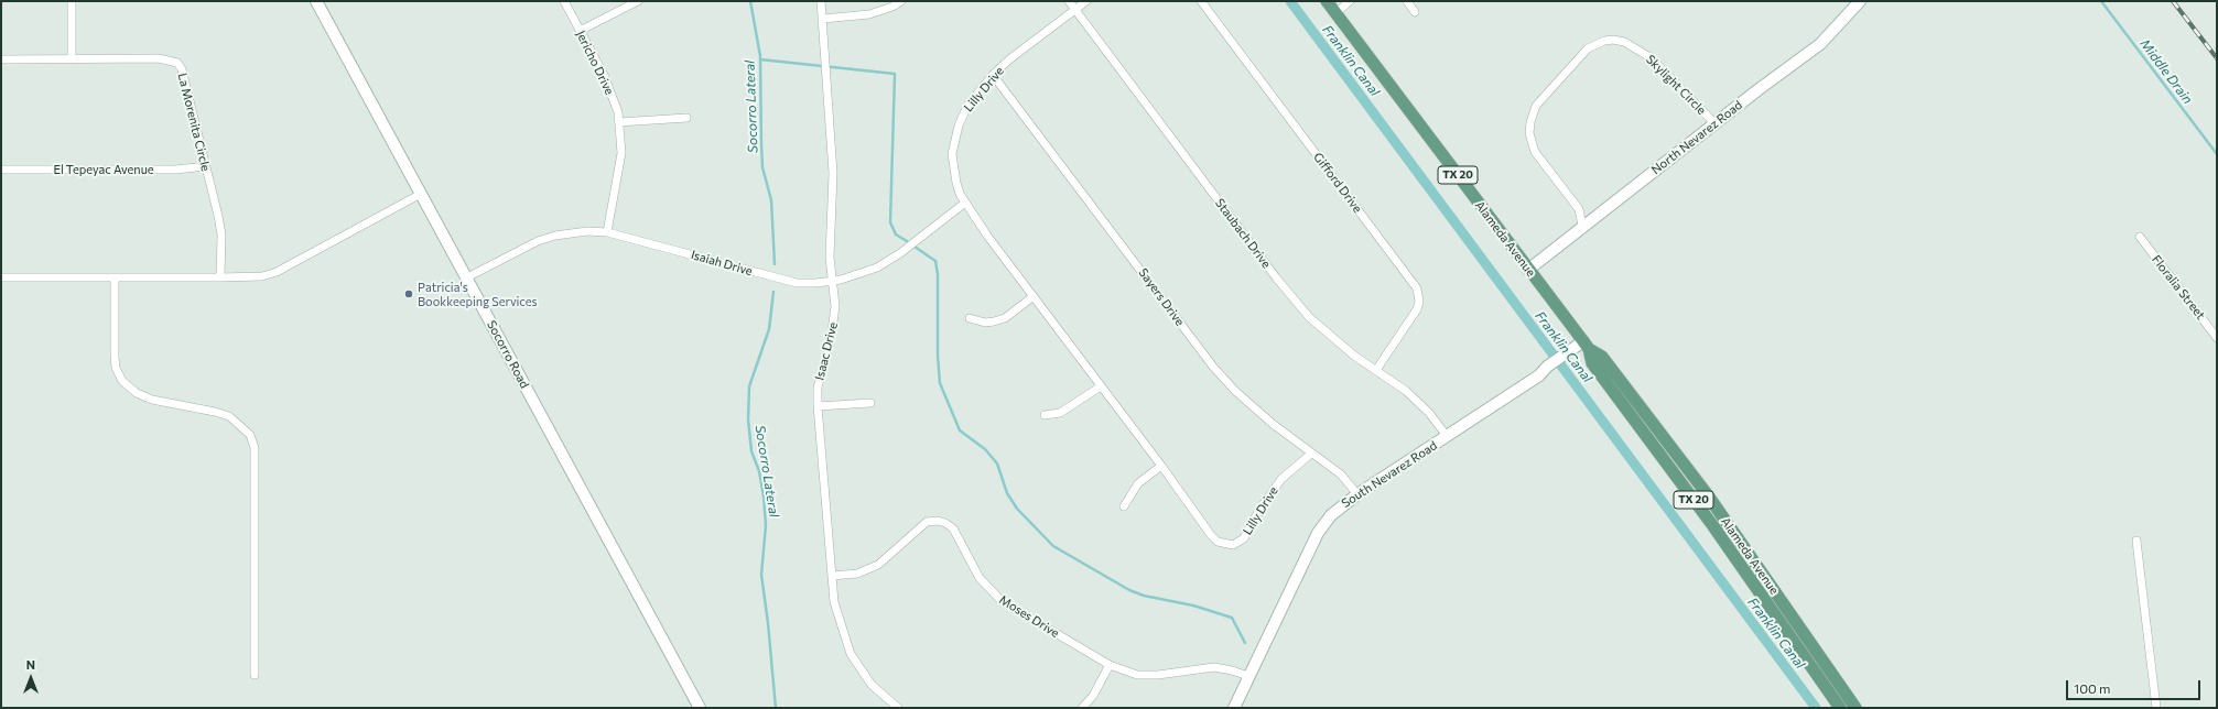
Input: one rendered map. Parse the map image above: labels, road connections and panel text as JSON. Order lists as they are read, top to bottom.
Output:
{
  "streets": {
    "main road": ["TX 20", "Alameda Avenue"],
    "street": [
      "Jericho Drive",
      "Skylight Circle",
      "Lilly Drive",
      "La Morenita Circle",
      "North Nevarez Road",
      "El Tepeyac Avenue",
      "Gifford Drive",
      "Staubach Drive",
      "Isaiah Drive",
      "Floralia Street",
      "Sayers Drive",
      "Isaac Drive",
      "Socorro Road",
      "South Nevarez Road",
      "Moses Drive"
    ]
  },
  "crossings": [
    ["Jericho Drive", "Isaiah Drive"],
    ["Skylight Circle", "North Nevarez Road"],
    ["Lilly Drive", "Staubach Drive"],
    ["Lilly Drive", "Isaiah Drive"],
    ["Lilly Drive", "Sayers Drive"],
    ["La Morenita Circle", "El Tepeyac Avenue"],
    ["North Nevarez Road", "Alameda Avenue"],
    ["Gifford Drive", "Staubach Drive"],
    ["Staubach Drive", "South Nevarez Road"],
    ["Alameda Avenue", "South Nevarez Road"],
    ["Isaiah Drive", "Isaac Drive"],
    ["Isaiah Drive", "Socorro Road"],
    ["Sayers Drive", "South Nevarez Road"],
    ["Isaac Drive", "Moses Drive"],
    ["South Nevarez Road", "Moses Drive"]
  ],
  "water": ["Franklin Canal", "Middle Drain", "Socorro Lateral"],
  "places": ["Patricia's Bookkeeping Services"],
  "scale_bar": "100 m",
  "north": "top"
}
